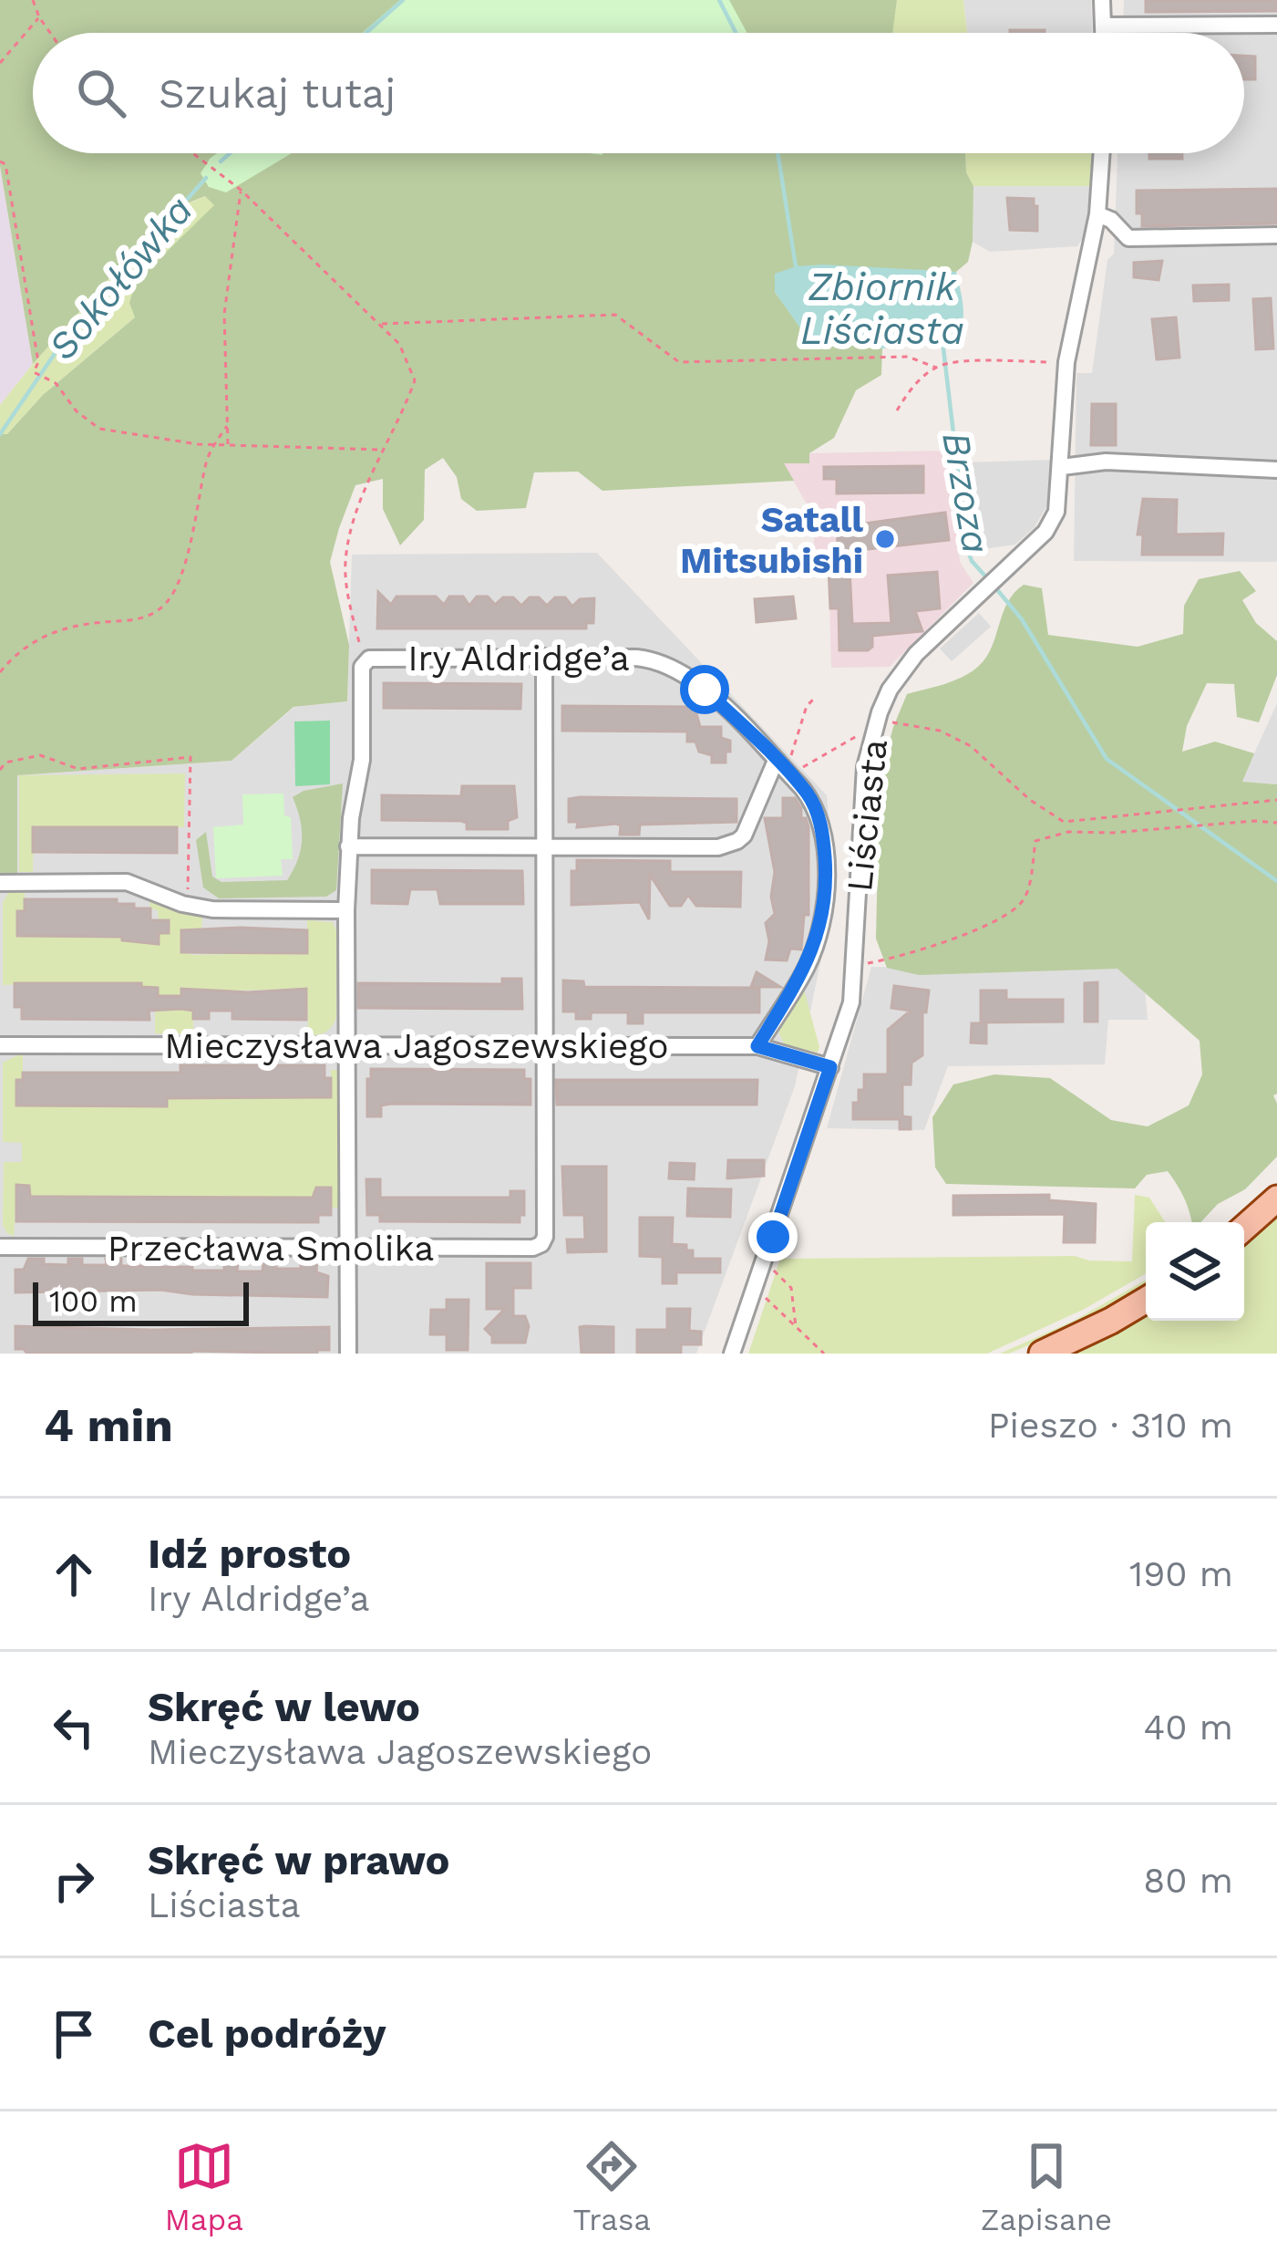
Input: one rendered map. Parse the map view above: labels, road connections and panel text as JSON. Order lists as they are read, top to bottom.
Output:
{
  "streets": {
    "street": [
      "Iry Aldridge’a",
      "Liściasta",
      "Mieczysława Jagoszewskiego",
      "Przecława Smolika"
    ]
  },
  "crossings": [
    ["Iry Aldridge’a", "Mieczysława Jagoszewskiego"],
    ["Liściasta", "Mieczysława Jagoszewskiego"],
    ["Mieczysława Jagoszewskiego", "Przecława Smolika"]
  ],
  "water": ["Sokołówka", "Zbiornik Liściasta", "Brzoza"],
  "places": ["Satall Mitsubishi"],
  "scale_bar": "100 m",
  "page": {
    "search": "Szukaj tutaj",
    "scale": "100 m",
    "heading": ["4 min", "Pieszo · 310 m"],
    "list": [
      ["Idź prosto", "Iry Aldridge’a", "190 m"],
      ["Skręć w lewo", "Mieczysława Jagoszewskiego", "40 m"],
      ["Skręć w prawo", "Liściasta", "80 m"],
      "Cel podróży"
    ],
    "nav": ["Mapa", "Trasa", "Zapisane"]
  }
}
